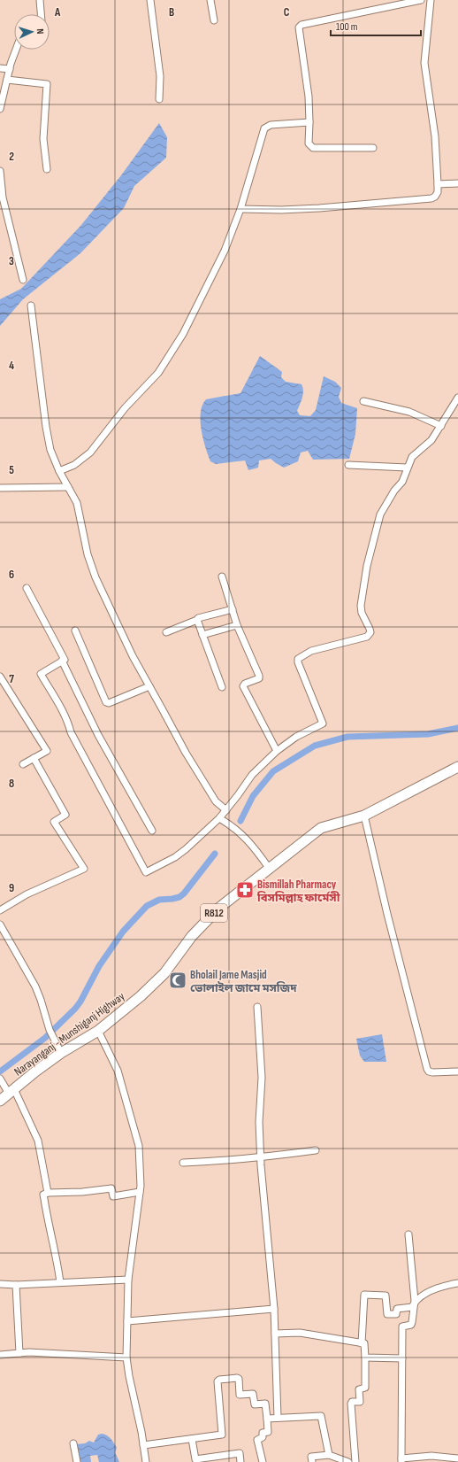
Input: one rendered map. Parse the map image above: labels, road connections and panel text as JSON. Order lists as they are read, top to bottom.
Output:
{
  "streets": {
    "main road": ["R812", "Narayanganj - Munshiganj Highway"]
  },
  "places": {
    "pharmacy": ["Bismillah Pharmacy বিসমিল্লাহ ফার্মেসী"],
    "mosque": ["Bholail Jame Masjid ভোলাইল জামে মসজিদ"]
  },
  "scale_bar": "100 m",
  "north": "right",
  "grid": {
    "columns": ["A", "B", "C"],
    "rows": [
      "2",
      "3",
      "4",
      "5",
      "6",
      "7",
      "8",
      "9"
    ]
  }
}
